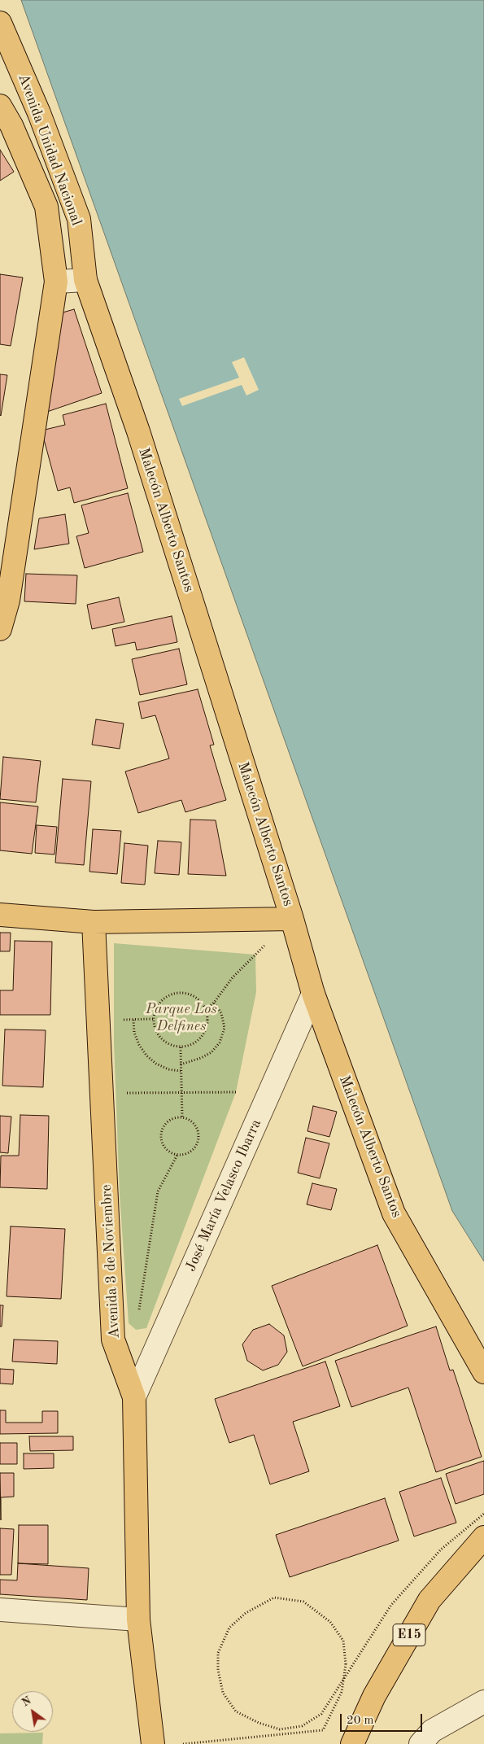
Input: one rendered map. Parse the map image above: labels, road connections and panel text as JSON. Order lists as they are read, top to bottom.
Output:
{
  "streets": {
    "main road": [
      "Avenida Unidad Nacional",
      "Malecón Alberto Santos",
      "Avenida 3 de Noviembre",
      "E15"
    ],
    "street": ["José María Velasco Ibarra"]
  },
  "crossings": [
    ["Avenida Unidad Nacional", "Malecón Alberto Santos"],
    ["Malecón Alberto Santos", "José María Velasco Ibarra"],
    ["José María Velasco Ibarra", "Avenida 3 de Noviembre"]
  ],
  "parks": ["Parque Los Delfines"],
  "scale_bar": "20 m",
  "north": "top left"
}
